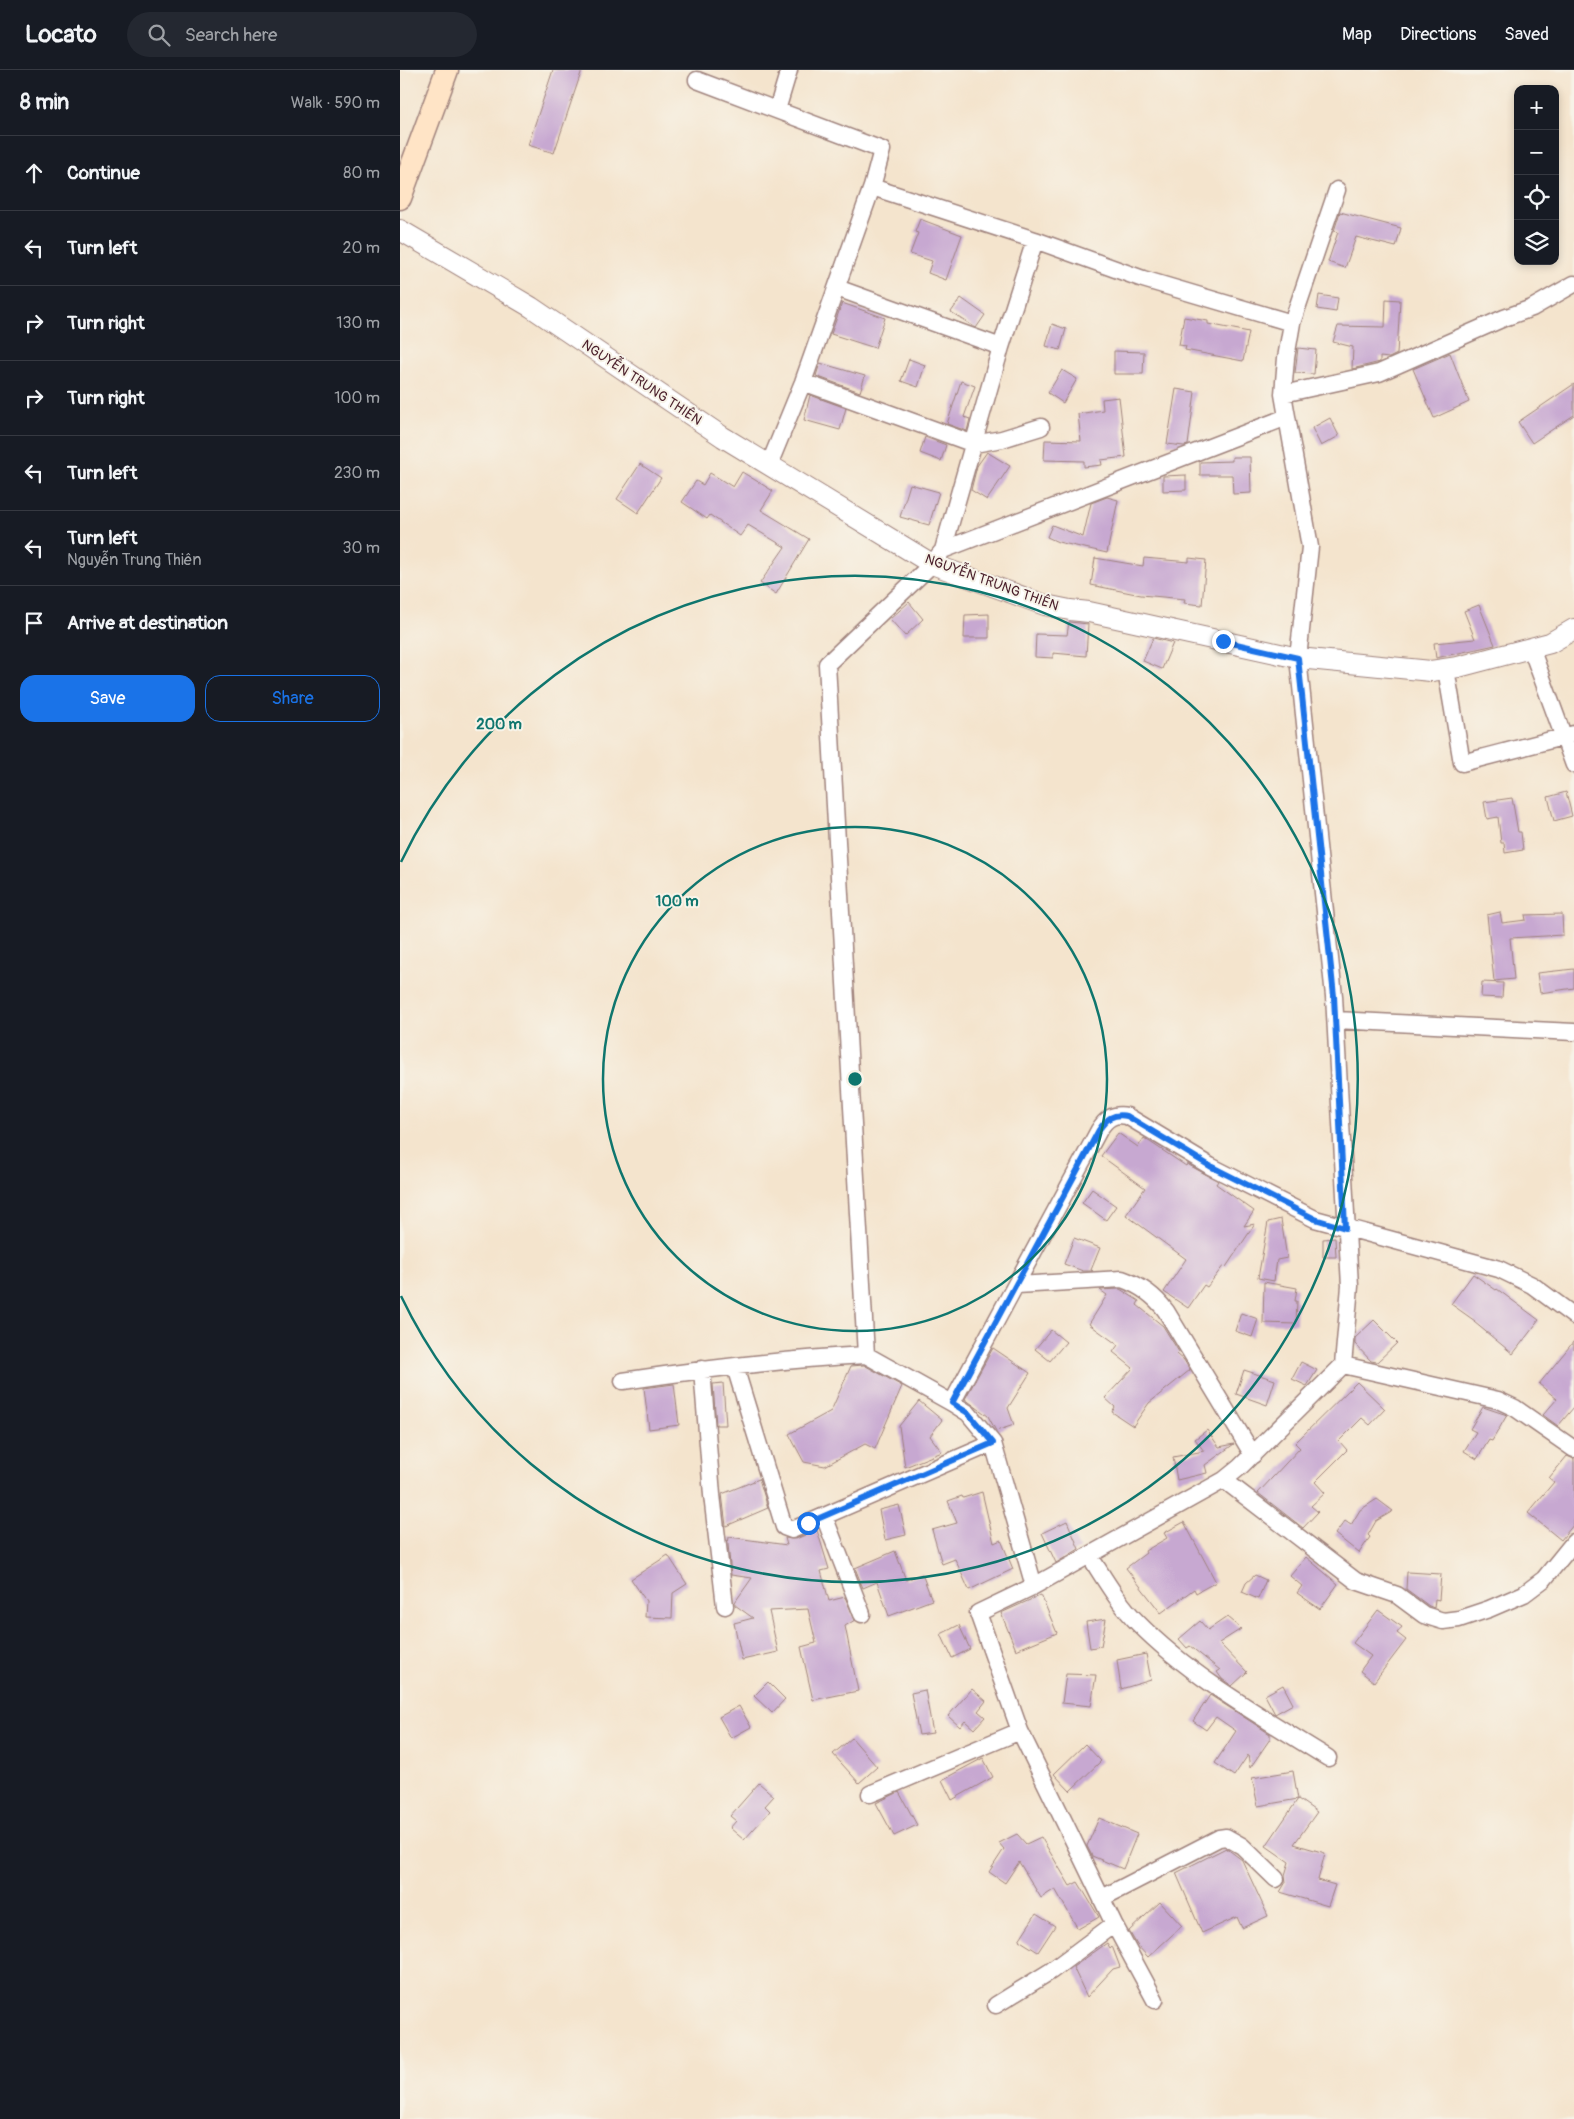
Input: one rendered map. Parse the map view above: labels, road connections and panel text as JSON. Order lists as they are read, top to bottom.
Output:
{
  "streets": {
    "street": ["NGUYỄN TRUNG THIÊN"]
  },
  "page": {
    "header": "Locato",
    "search": "Search here",
    "nav": ["Map", "Directions", "Saved"],
    "heading": ["8 min", "Walk · 590 m"],
    "map_buttons": ["+", "−"],
    "list": [
      ["Continue", "80 m"],
      ["Turn left", "20 m"],
      ["Turn right", "130 m"],
      ["Turn right", "100 m"],
      ["Turn left", "230 m"],
      ["Turn left", "Nguyễn Trung Thiên", "30 m"],
      "Arrive at destination"
    ],
    "buttons": ["Save", "Share"]
  },
  "rings": ["200 m", "100 m"]
}
